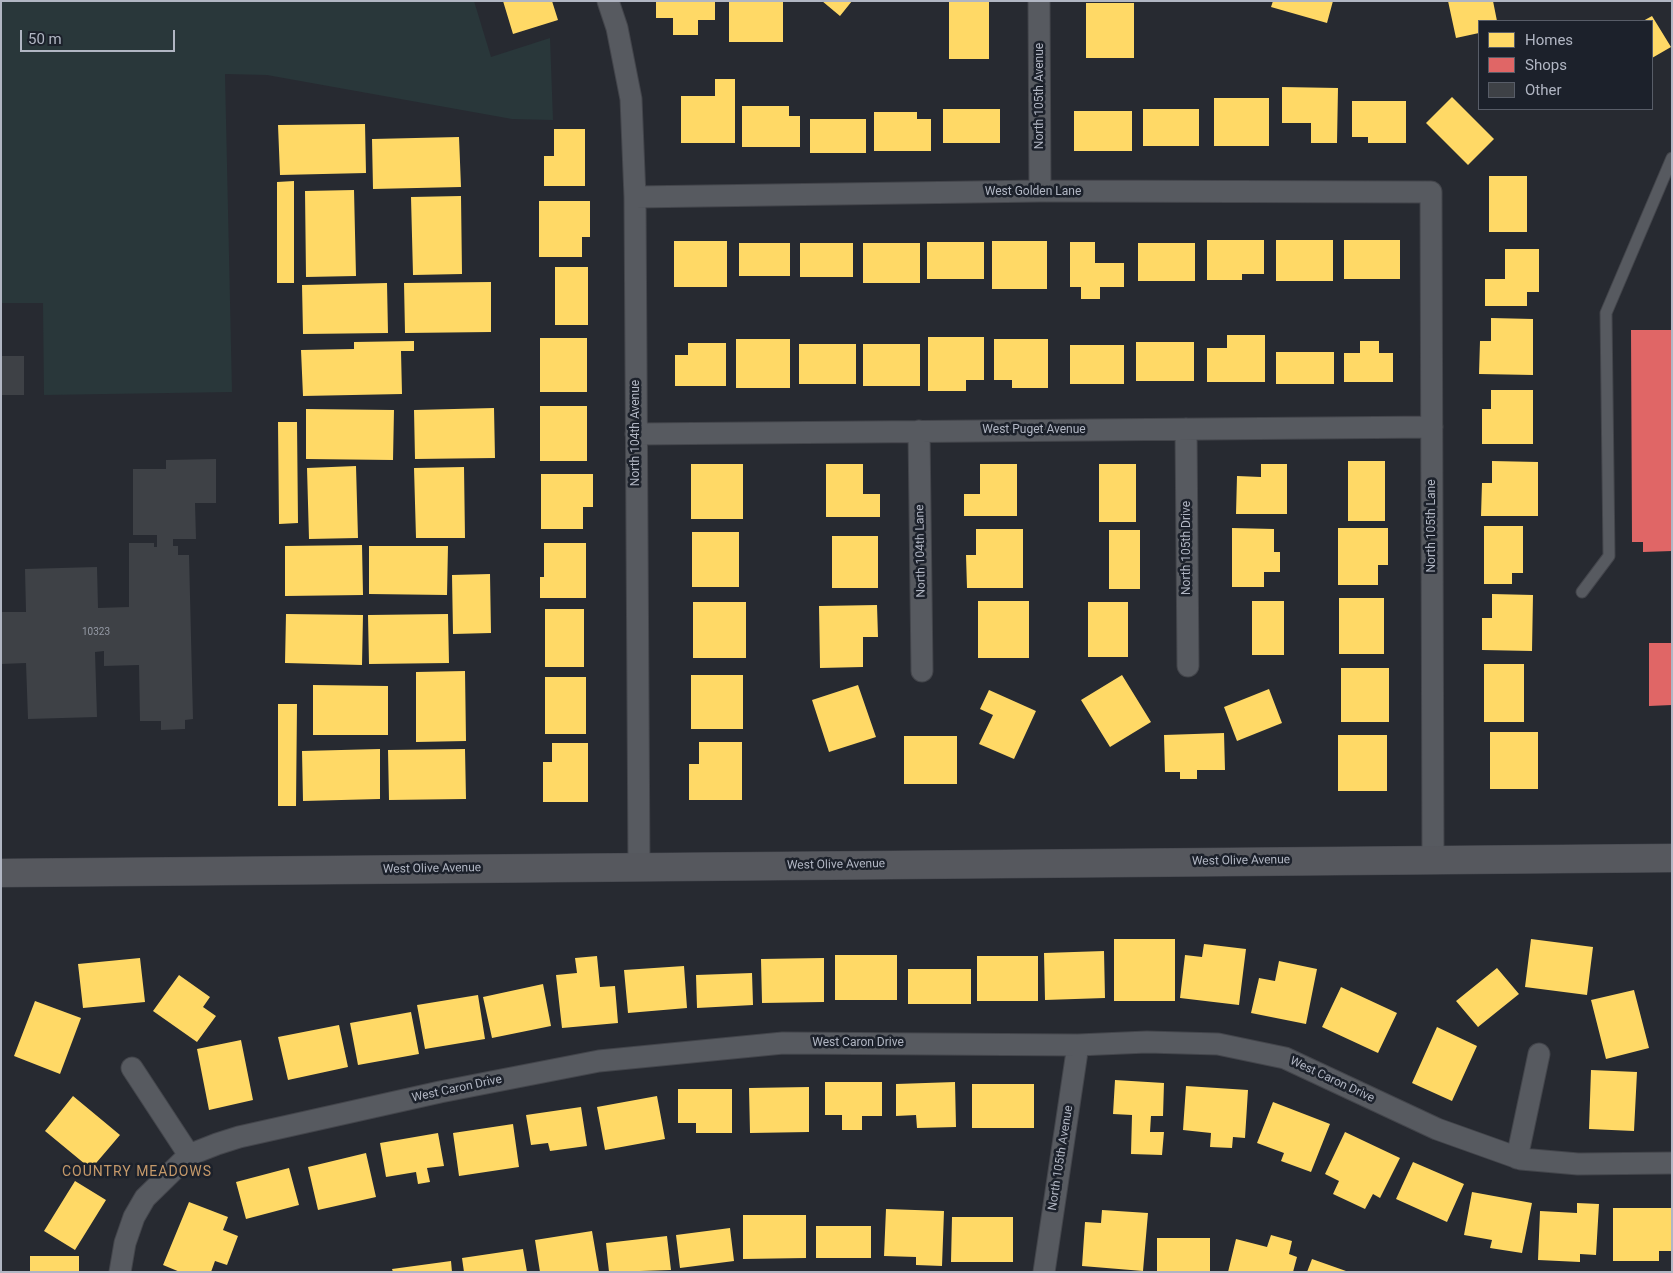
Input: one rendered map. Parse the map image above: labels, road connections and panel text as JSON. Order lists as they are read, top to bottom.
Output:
{
  "streets": {
    "main road": ["West Olive Avenue"],
    "street": [
      "North 105th Avenue",
      "West Golden Lane",
      "West Puget Avenue",
      "North 104th Avenue",
      "North 105th Lane",
      "North 105th Drive",
      "North 104th Lane",
      "West Caron Drive"
    ]
  },
  "crossings": [
    ["North 105th Avenue", "West Golden Lane"],
    ["North 105th Avenue", "West Caron Drive"],
    ["West Golden Lane", "North 104th Avenue"],
    ["West Golden Lane", "North 105th Lane"],
    ["West Puget Avenue", "North 104th Avenue"],
    ["West Puget Avenue", "North 105th Lane"],
    ["West Puget Avenue", "North 105th Drive"],
    ["West Puget Avenue", "North 104th Lane"],
    ["North 104th Avenue", "West Olive Avenue"],
    ["North 105th Lane", "West Olive Avenue"]
  ],
  "districts": ["COUNTRY MEADOWS"],
  "house_numbers": ["10323"],
  "legend": ["Homes", "Shops", "Other"],
  "scale_bar": "50 m"
}
